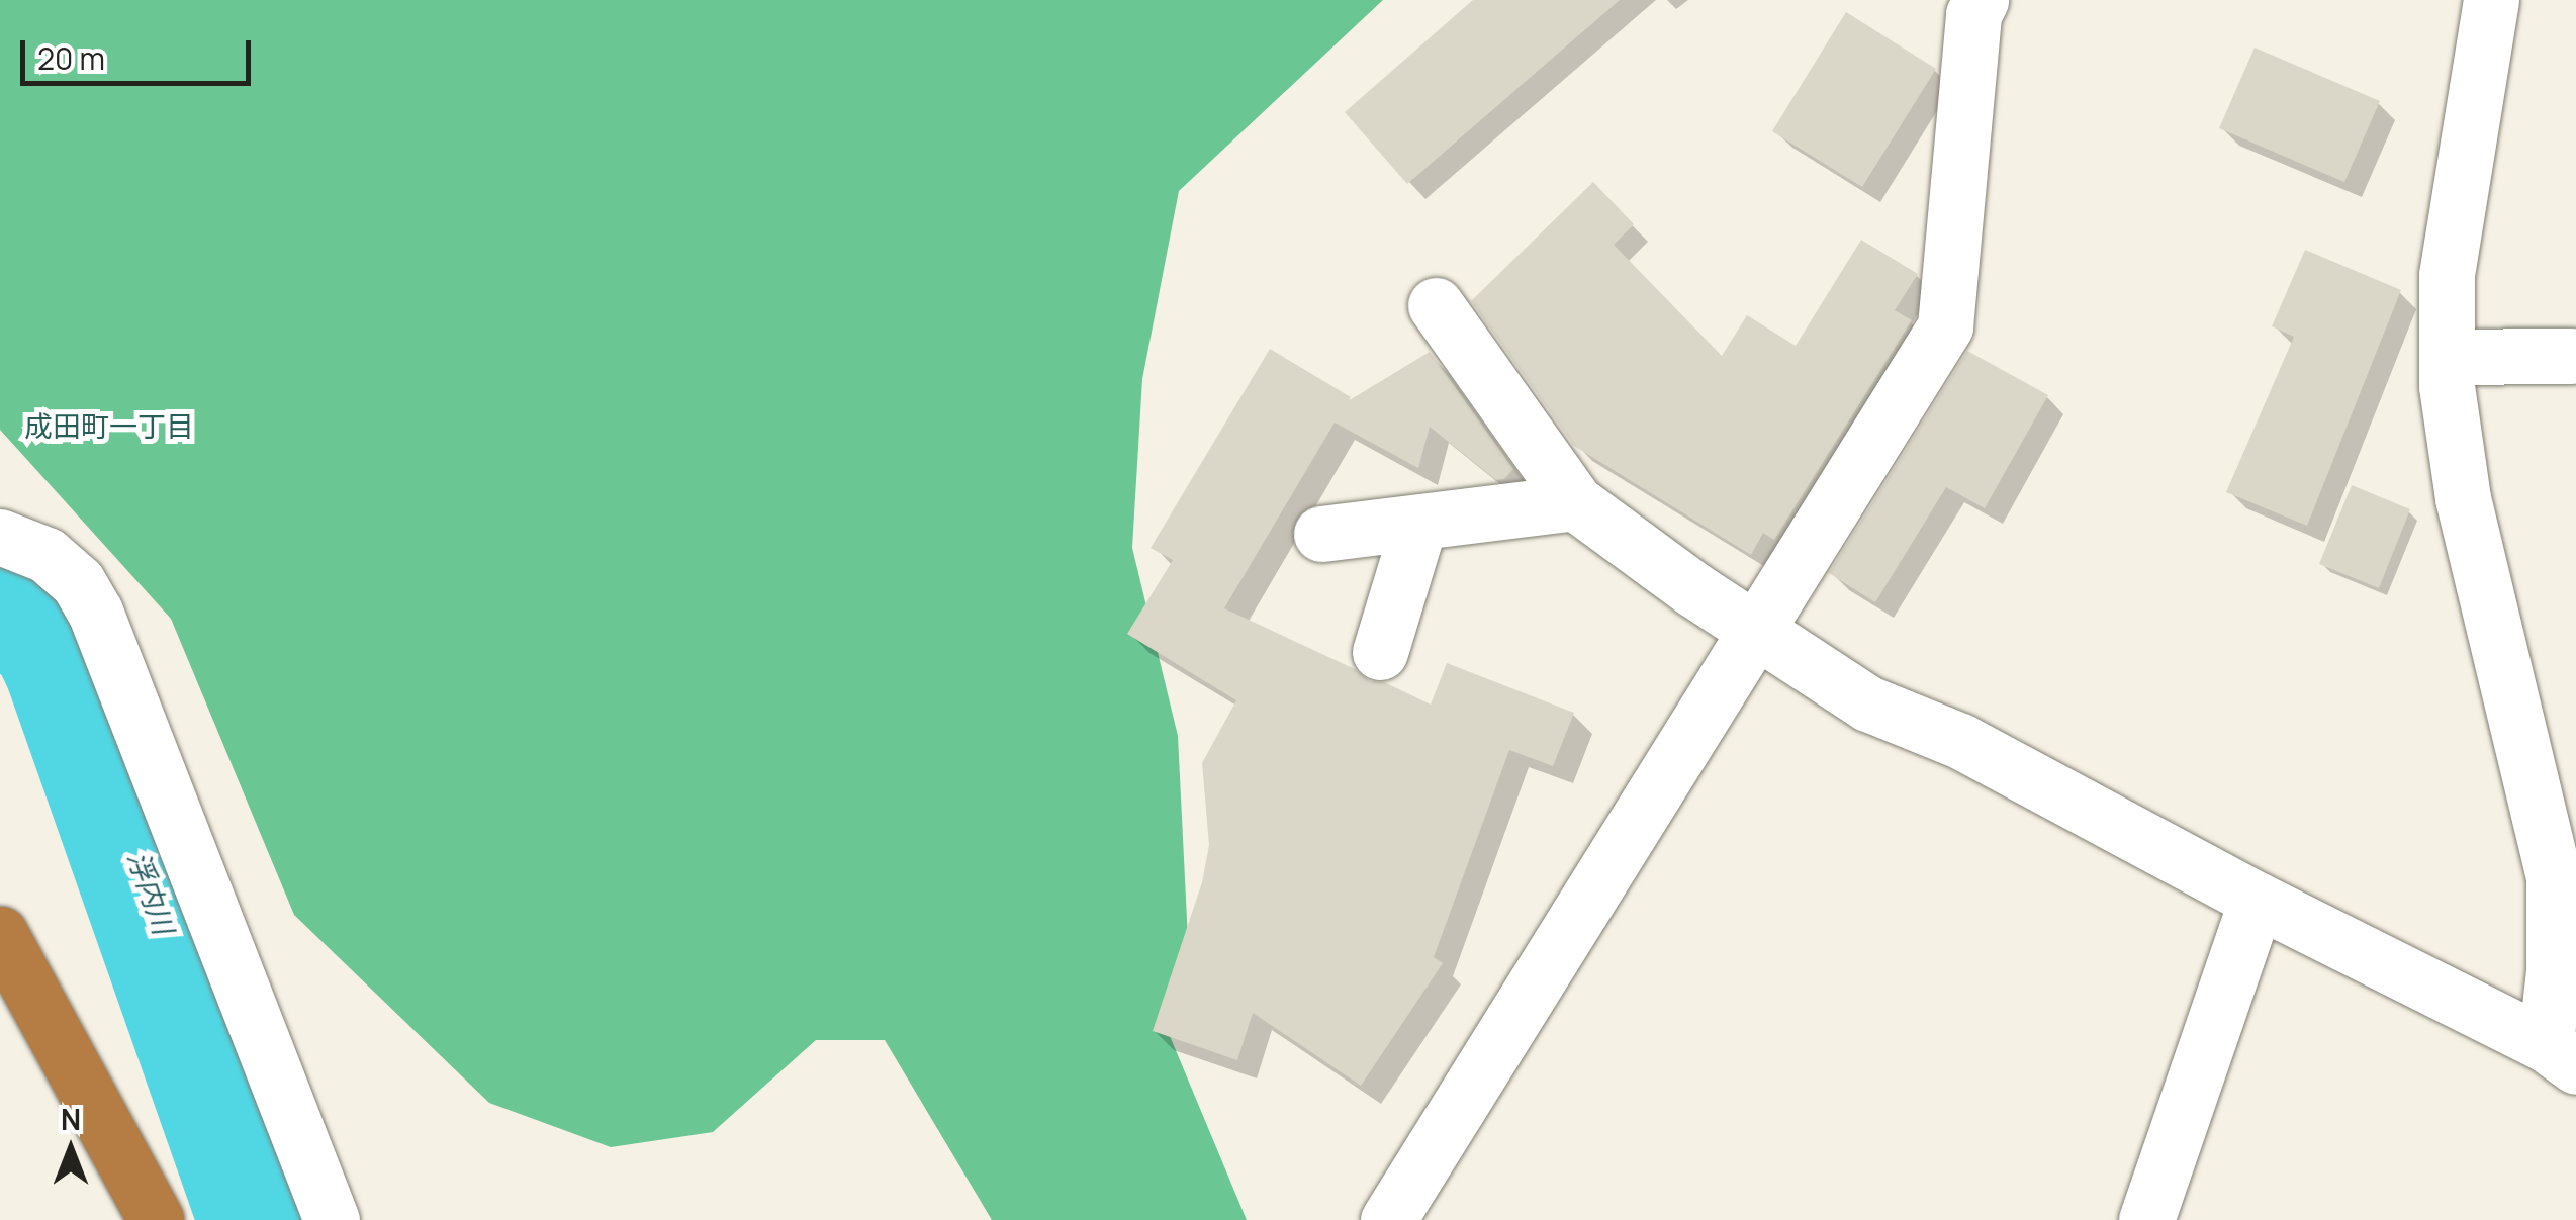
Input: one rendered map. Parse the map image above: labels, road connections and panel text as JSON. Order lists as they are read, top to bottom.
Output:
{
  "districts": ["成田町一丁目"],
  "water": ["浮内川"],
  "scale_bar": "20 m",
  "north": "top"
}
